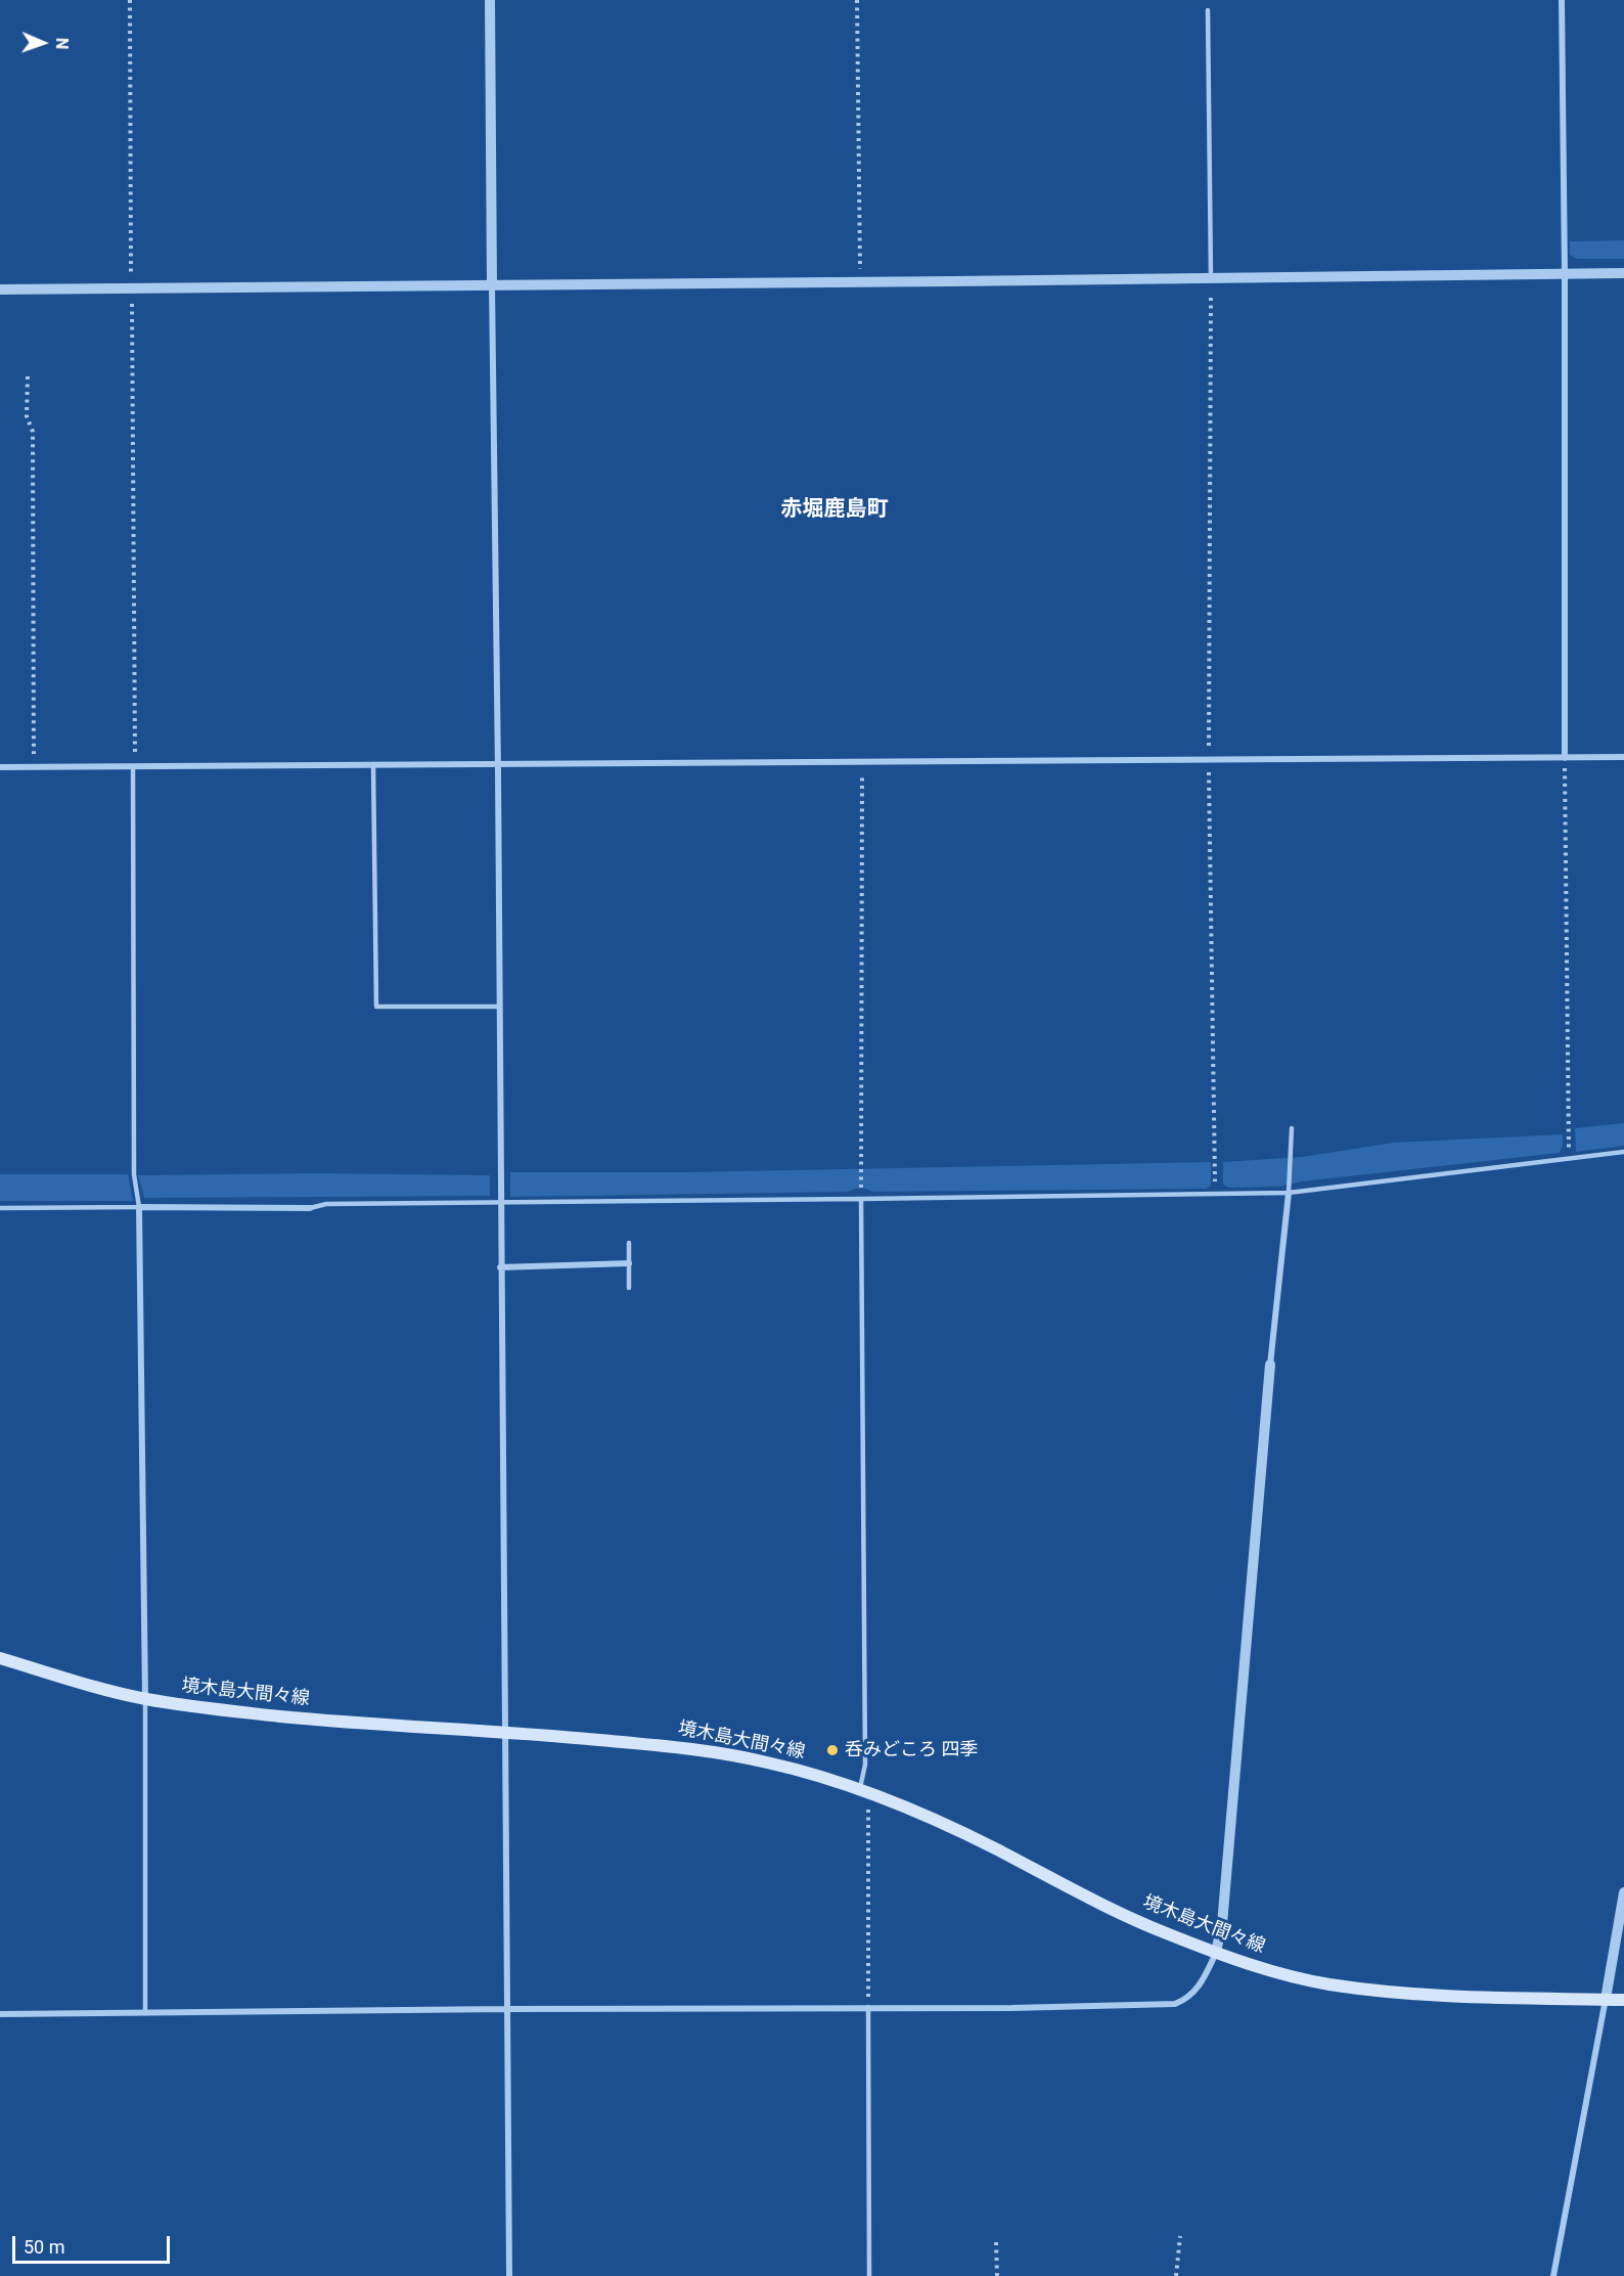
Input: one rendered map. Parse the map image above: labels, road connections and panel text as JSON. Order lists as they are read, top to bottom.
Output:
{
  "streets": {
    "main road": ["境木島大間々線"]
  },
  "districts": ["赤堀鹿島町"],
  "places": ["呑みどころ 四季"],
  "scale_bar": "50 m",
  "north": "right"
}
